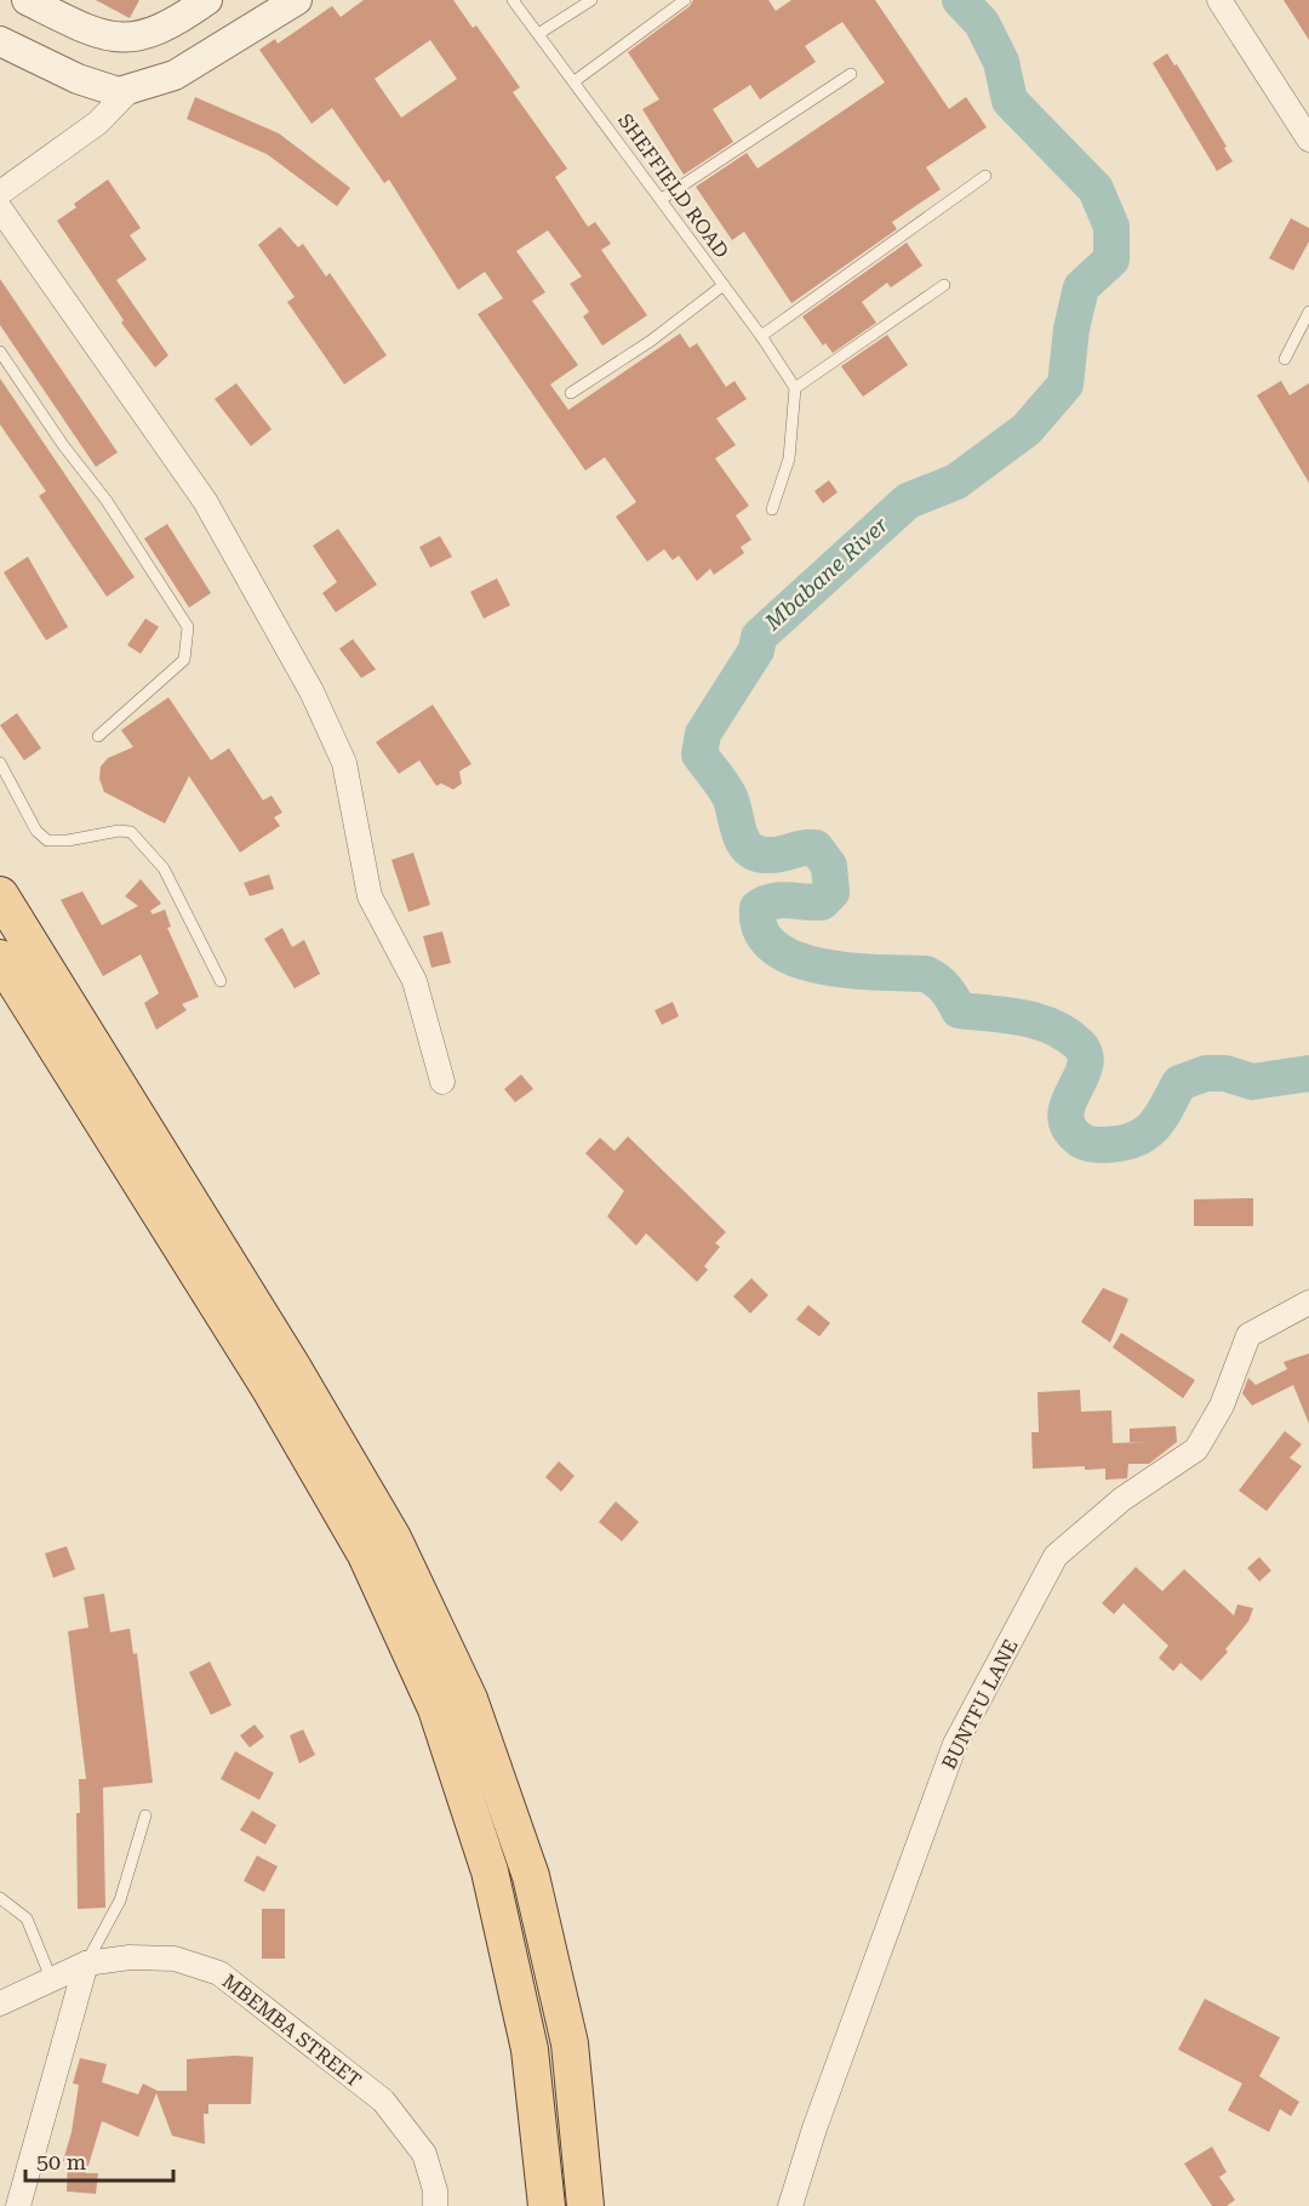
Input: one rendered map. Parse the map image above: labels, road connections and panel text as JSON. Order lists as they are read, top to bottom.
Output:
{
  "streets": {
    "street": ["BUNTFU LANE", "MBEMBA STREET"],
    "lane": ["SHEFFIELD ROAD"]
  },
  "water": ["Mbabane River"],
  "scale_bar": "50 m"
}
